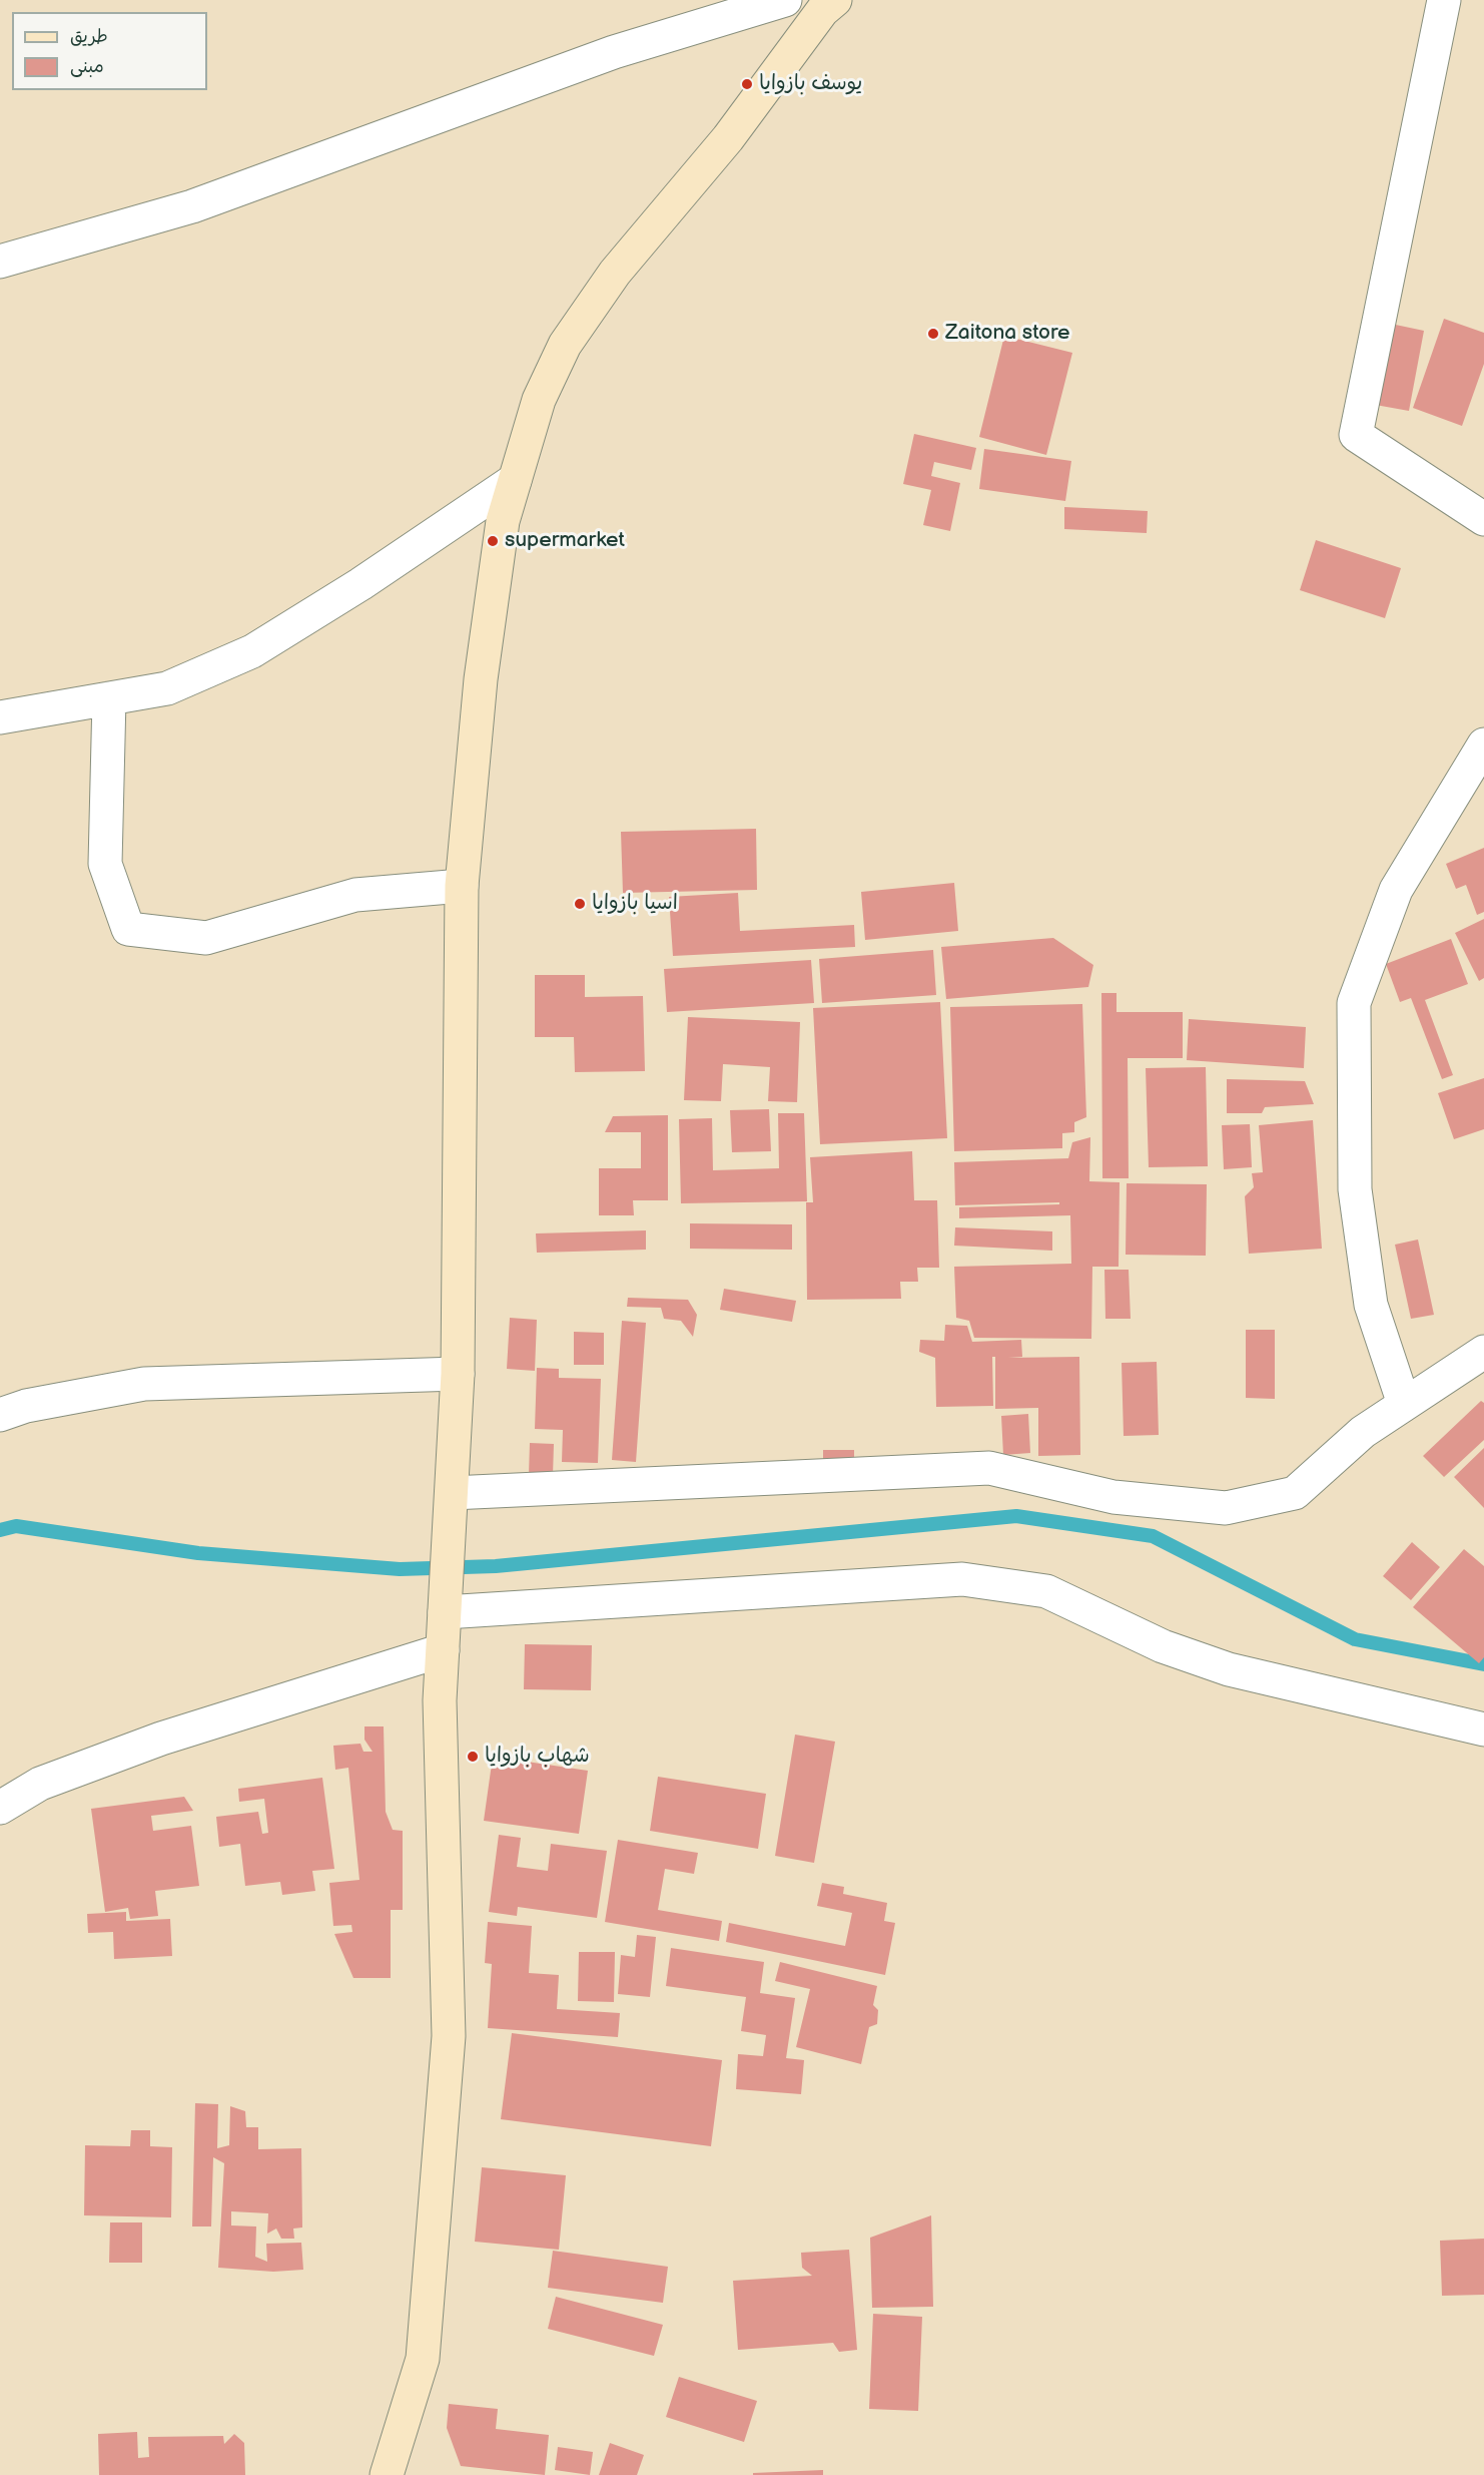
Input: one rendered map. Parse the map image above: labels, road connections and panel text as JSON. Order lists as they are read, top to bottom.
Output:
{
  "places": [
    "يوسف بازوايا",
    "Zaitona store",
    "supermarket",
    "اسيا بازوايا",
    "شهاب بازوايا"
  ],
  "legend": ["طريق", "مبنى"]
}
